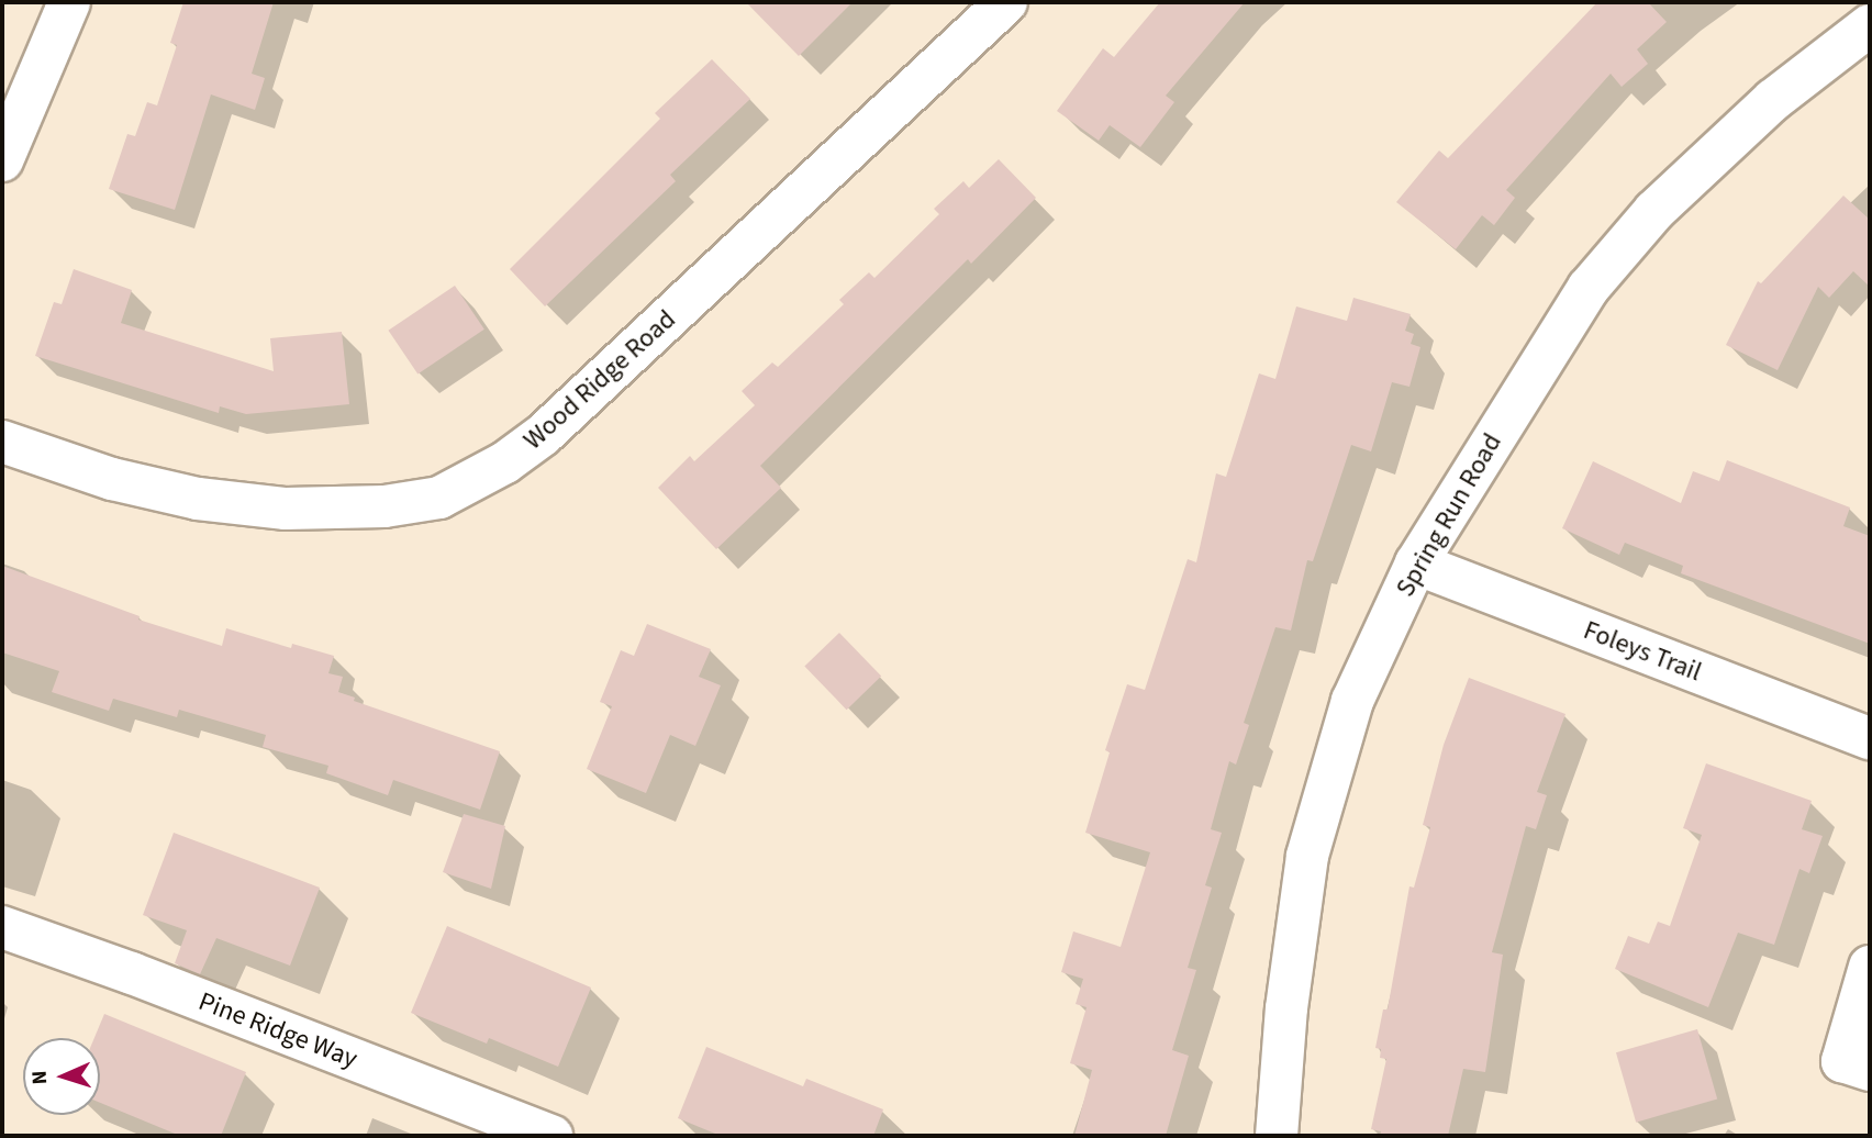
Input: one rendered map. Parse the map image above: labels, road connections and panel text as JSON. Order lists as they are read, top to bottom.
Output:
{
  "streets": {
    "street": [
      "Wood Ridge Road",
      "Spring Run Road",
      "Foleys Trail",
      "Pine Ridge Way"
    ]
  },
  "crossings": [
    ["Spring Run Road", "Foleys Trail"]
  ],
  "north": "left"
}
